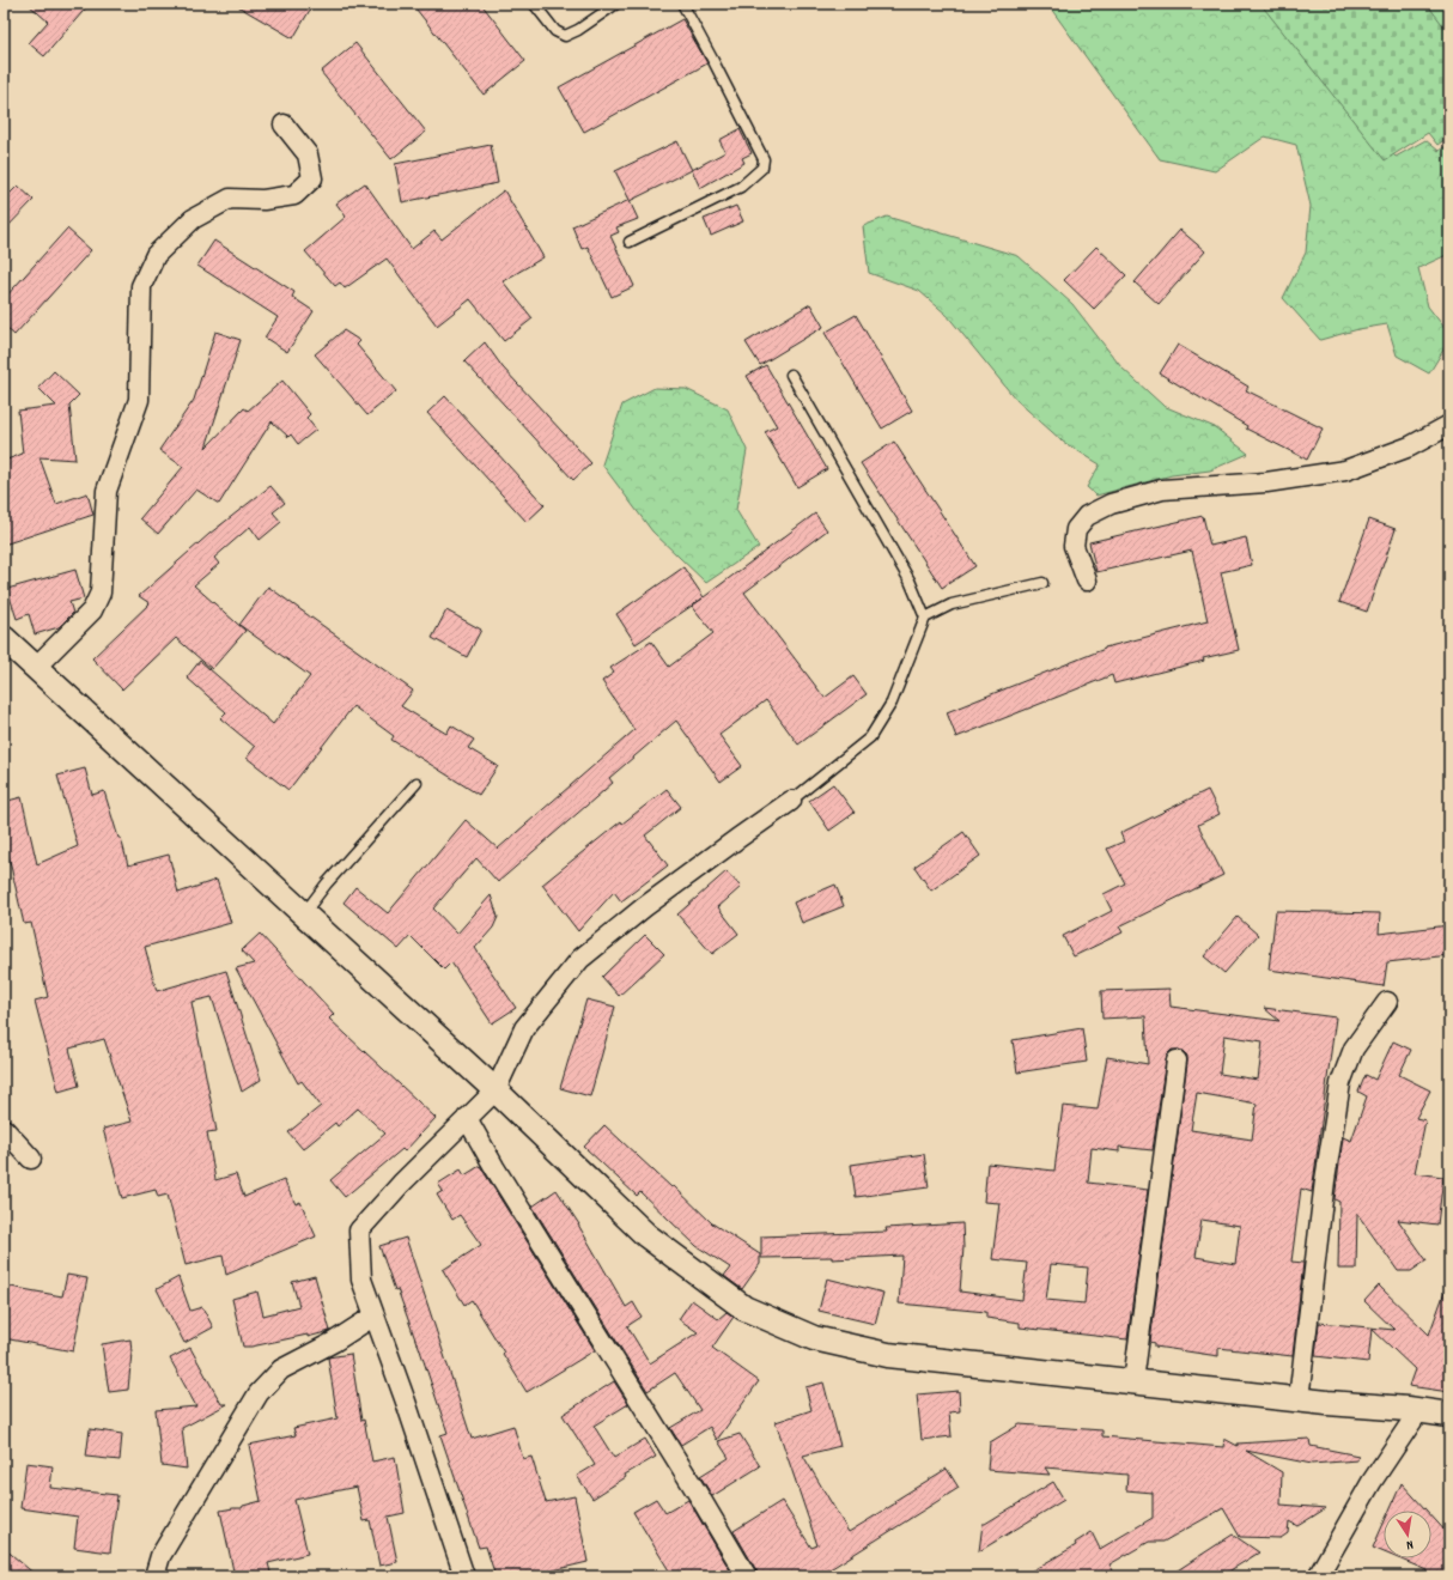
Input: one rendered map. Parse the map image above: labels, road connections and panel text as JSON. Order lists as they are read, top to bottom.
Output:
{
  "north": "bottom"
}
